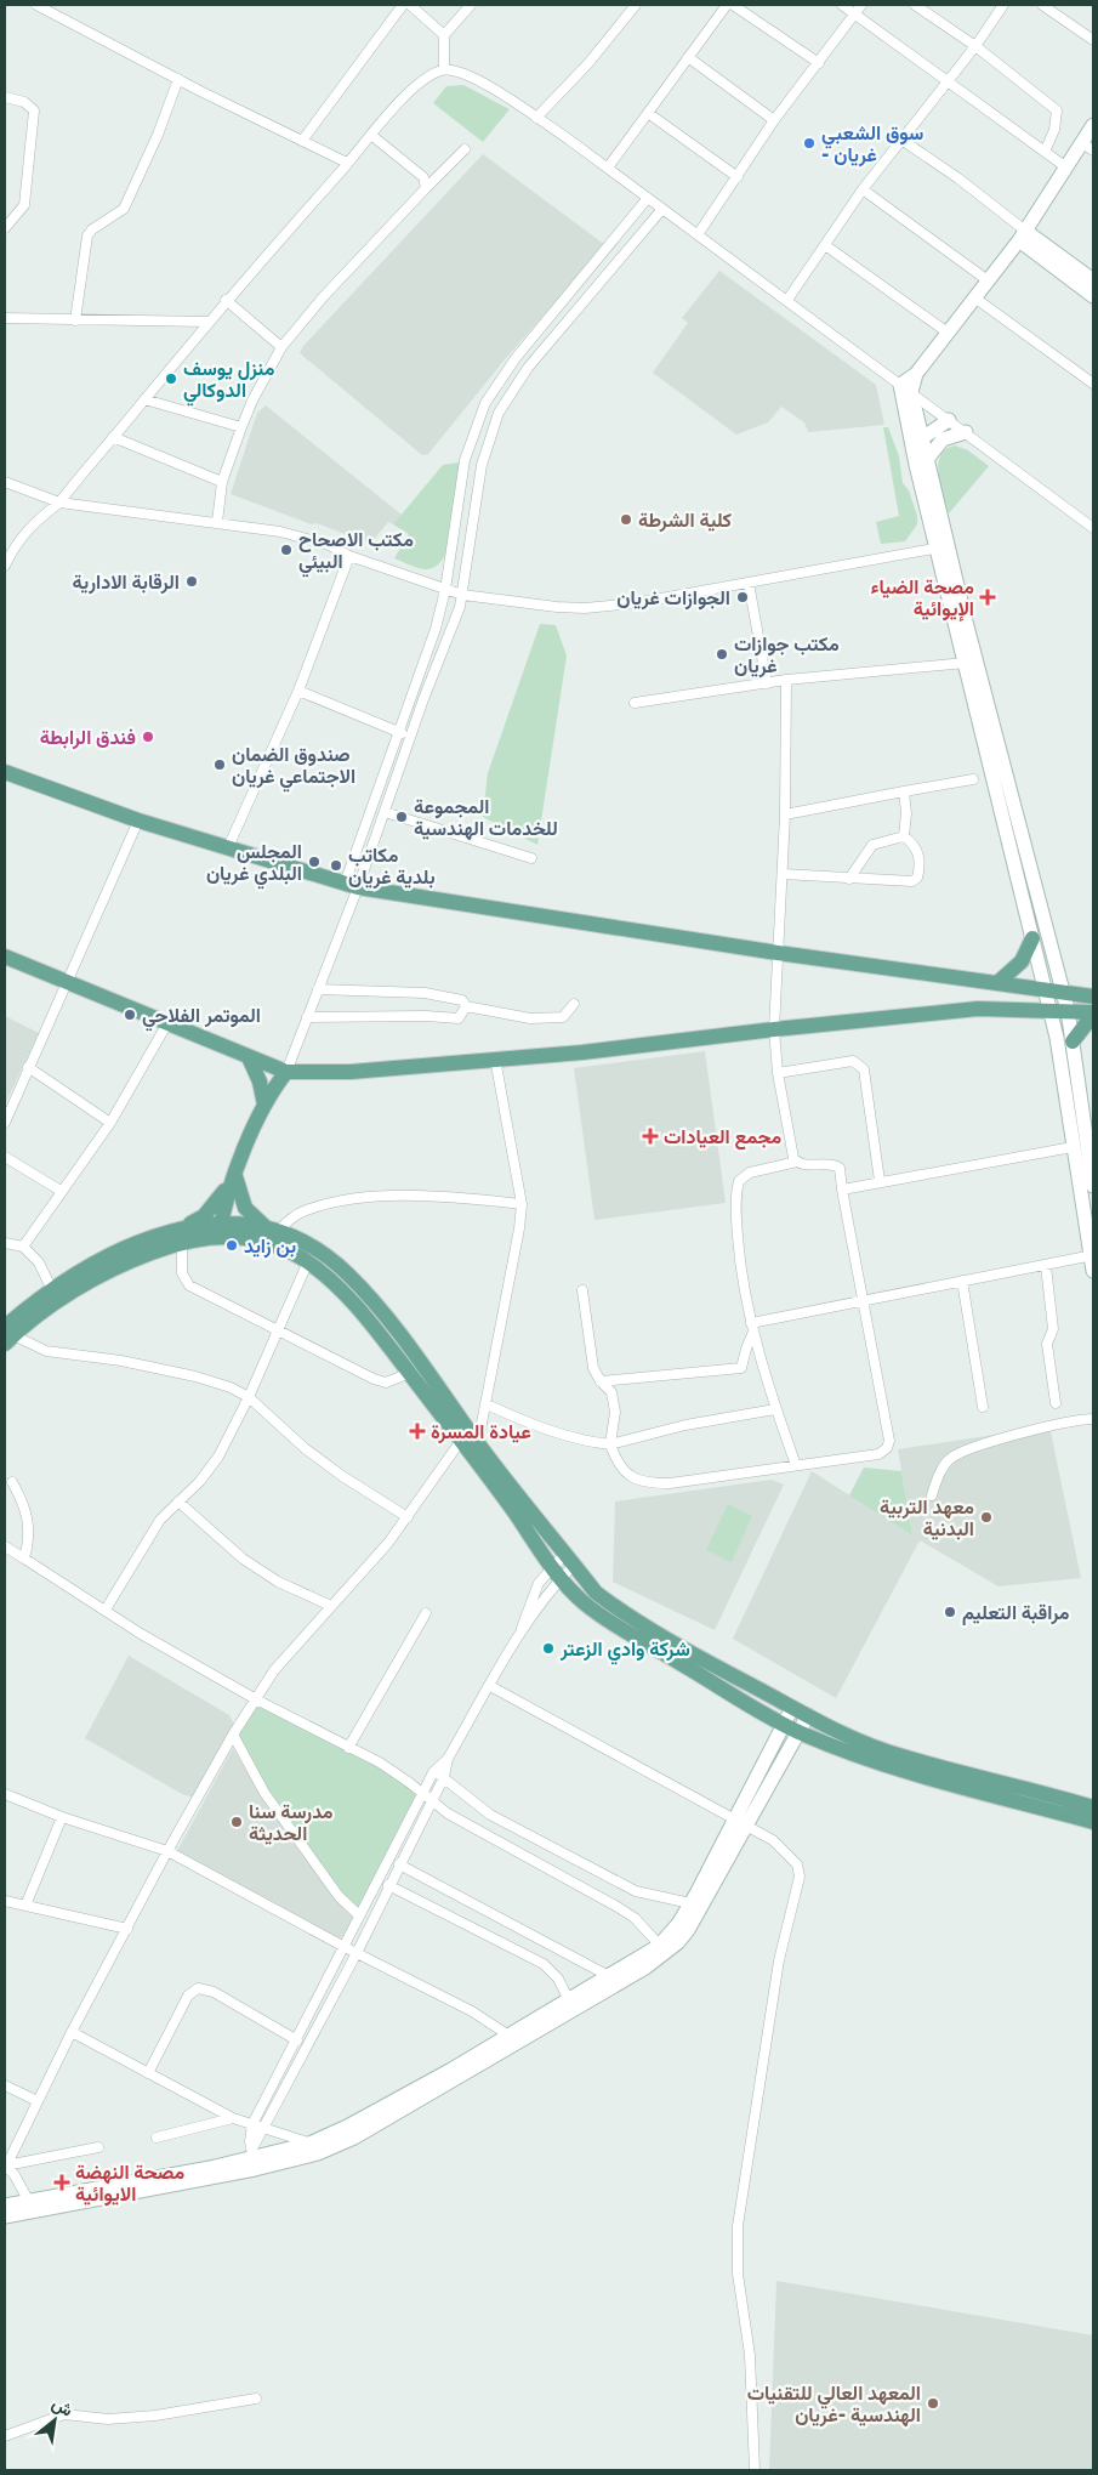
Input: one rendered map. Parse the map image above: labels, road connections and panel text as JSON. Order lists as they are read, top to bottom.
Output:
{
  "places": {
    "other": [
      "سوق الشعبي - غريان",
      "منزل يوسف الدوكالي",
      "كلية الشرطة",
      "مكتب الاصحاح البيئي",
      "الرقابة الادارية",
      "الجوازات غريان",
      "مكتب جوازات غريان",
      "فندق الرابطة",
      "صندوق الضمان الاجتماعي غريان",
      "المجموعة للخدمات الهندسية",
      "المجلس البلدي غريان",
      "مكاتب بلدية غريان",
      "الموتمر الفلاحي",
      "بن زايد",
      "معهد التربية البدنية",
      "مراقبة التعليم",
      "شركة وادي الزعتر",
      "مدرسة سنا الحديثة",
      "المعهد العالي للتقنيات الهندسية -غريان"
    ],
    "health": [
      "مصحة الضياء الإيوائية",
      "مجمع العيادات",
      "عيادة المسرة",
      "مصحة النهضة الايوائية"
    ]
  },
  "north": "top right"
}
